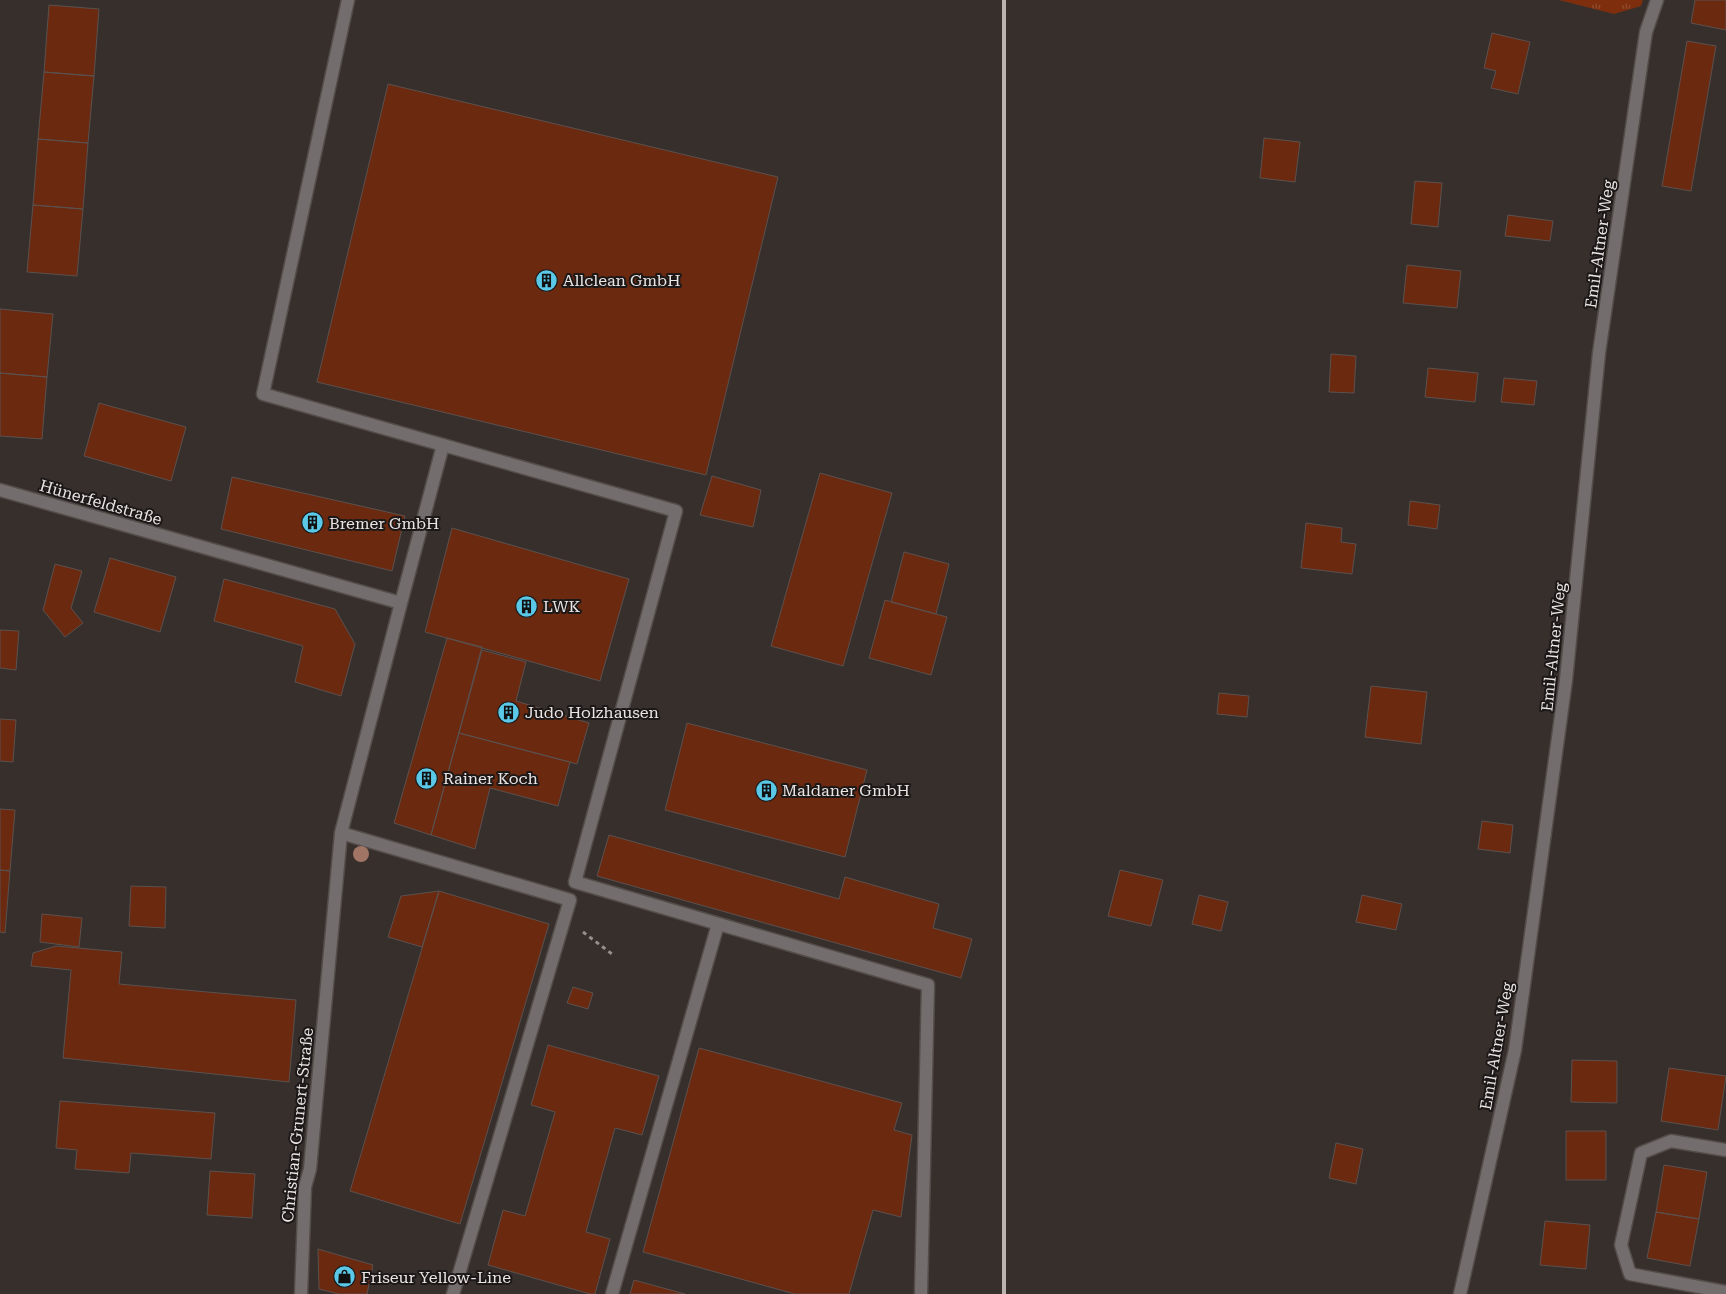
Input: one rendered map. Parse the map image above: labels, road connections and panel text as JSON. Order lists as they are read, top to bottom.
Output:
{
  "streets": {
    "street": ["Emil-Altner-Weg", "Hünerfeldstraße", "Christian-Grunert-Straße"]
  },
  "crossings": [
    ["Hünerfeldstraße", "Christian-Grunert-Straße"]
  ],
  "places": {
    "building": [
      "Allclean GmbH",
      "Bremer GmbH",
      "LWK",
      "Judo Holzhausen",
      "Rainer Koch",
      "Maldaner GmbH"
    ],
    "shop": ["Friseur Yellow-Line"]
  }
}
